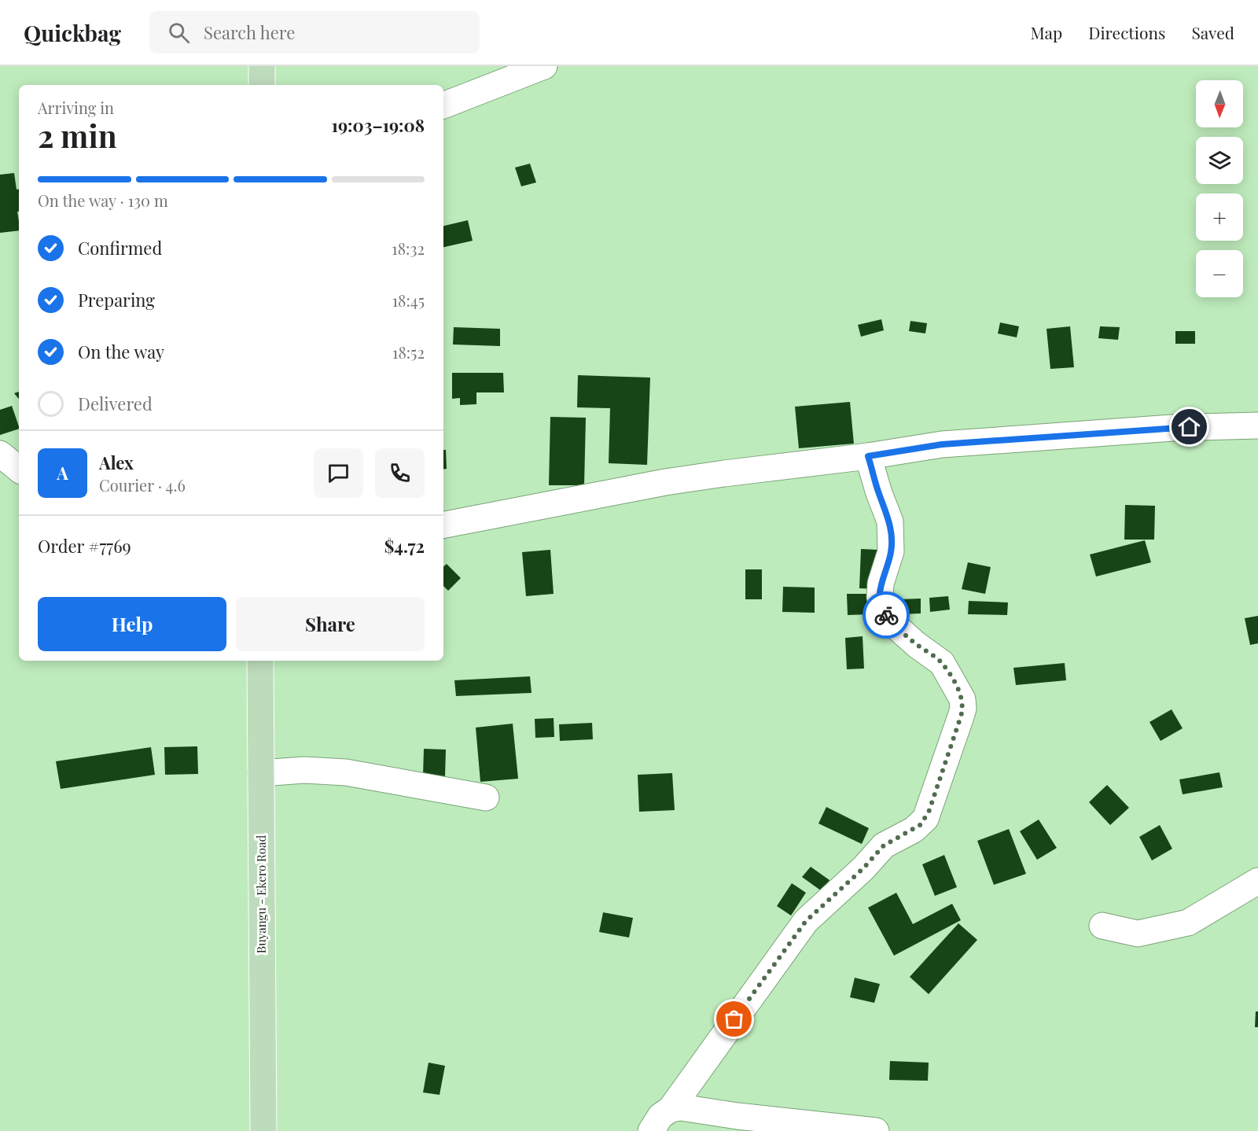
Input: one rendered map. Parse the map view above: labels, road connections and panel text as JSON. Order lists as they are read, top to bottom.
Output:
{
  "streets": {
    "main road": ["Buyangu - Ekero Road"]
  },
  "north": "bottom",
  "page": {
    "header": "Quickbag",
    "search": "Search here",
    "nav": ["Map", "Directions", "Saved"],
    "map_buttons": ["+", "−"],
    "heading": ["2 min", "Arriving in", "19:03–19:08"],
    "panel": [
      "Alex",
      "Courier · 4.6",
      "Order #7769",
      "$4.72"
    ],
    "bar": "On the way · 130 m",
    "list": [
      ["Confirmed", "18:32"],
      ["Preparing", "18:45"],
      ["On the way", "18:52"],
      "Delivered"
    ],
    "round": "A",
    "buttons": ["Help", "Share"]
  }
}
